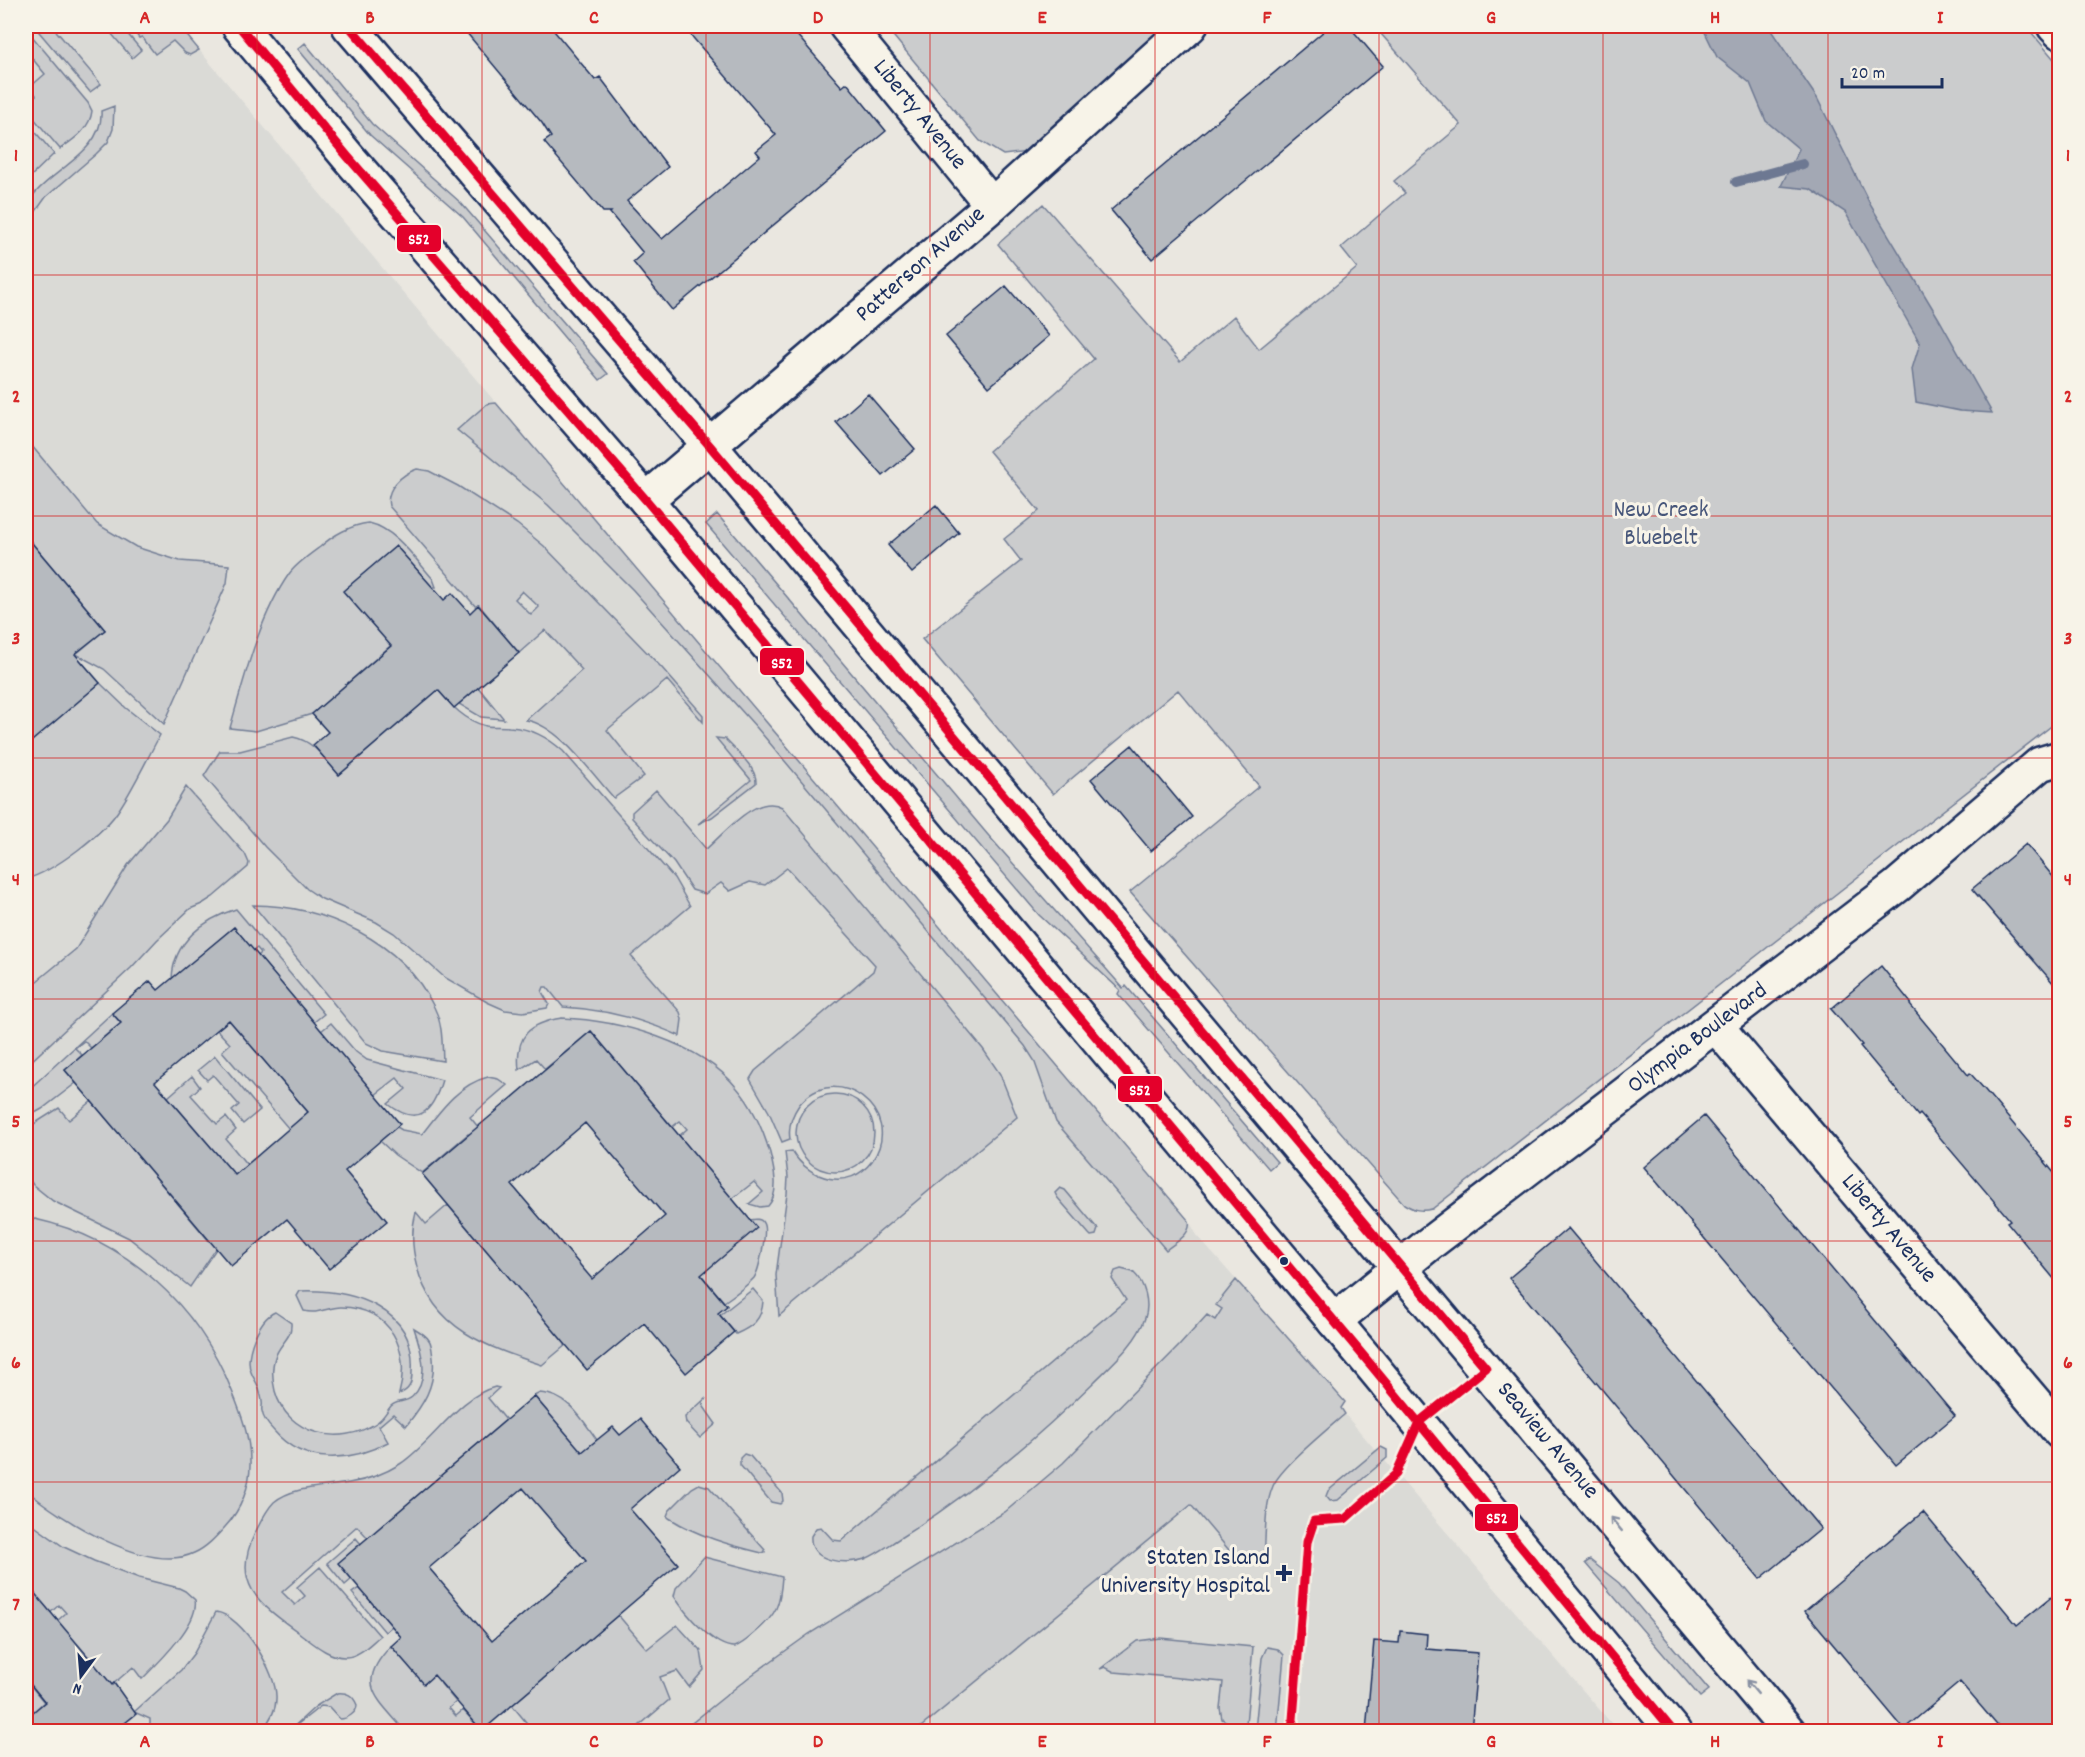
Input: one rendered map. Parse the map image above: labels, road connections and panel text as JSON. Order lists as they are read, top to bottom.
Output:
{
  "streets": {
    "street": [
      "Liberty Avenue",
      "Patterson Avenue",
      "Olympia Boulevard",
      "Seaview Avenue"
    ]
  },
  "crossings": [
    ["Liberty Avenue", "Patterson Avenue"],
    ["Liberty Avenue", "Olympia Boulevard"],
    ["Patterson Avenue", "Seaview Avenue"],
    ["Olympia Boulevard", "Seaview Avenue"]
  ],
  "parks": ["New Creek Bluebelt"],
  "places": {
    "health": ["Staten Island University Hospital"]
  },
  "lines": ["transit line S52"],
  "scale_bar": "20 m",
  "north": "bottom",
  "grid": {
    "columns": [
      "A",
      "B",
      "C",
      "D",
      "E",
      "F",
      "G",
      "H",
      "I"
    ],
    "rows": [
      "1",
      "2",
      "3",
      "4",
      "5",
      "6",
      "7"
    ]
  }
}
